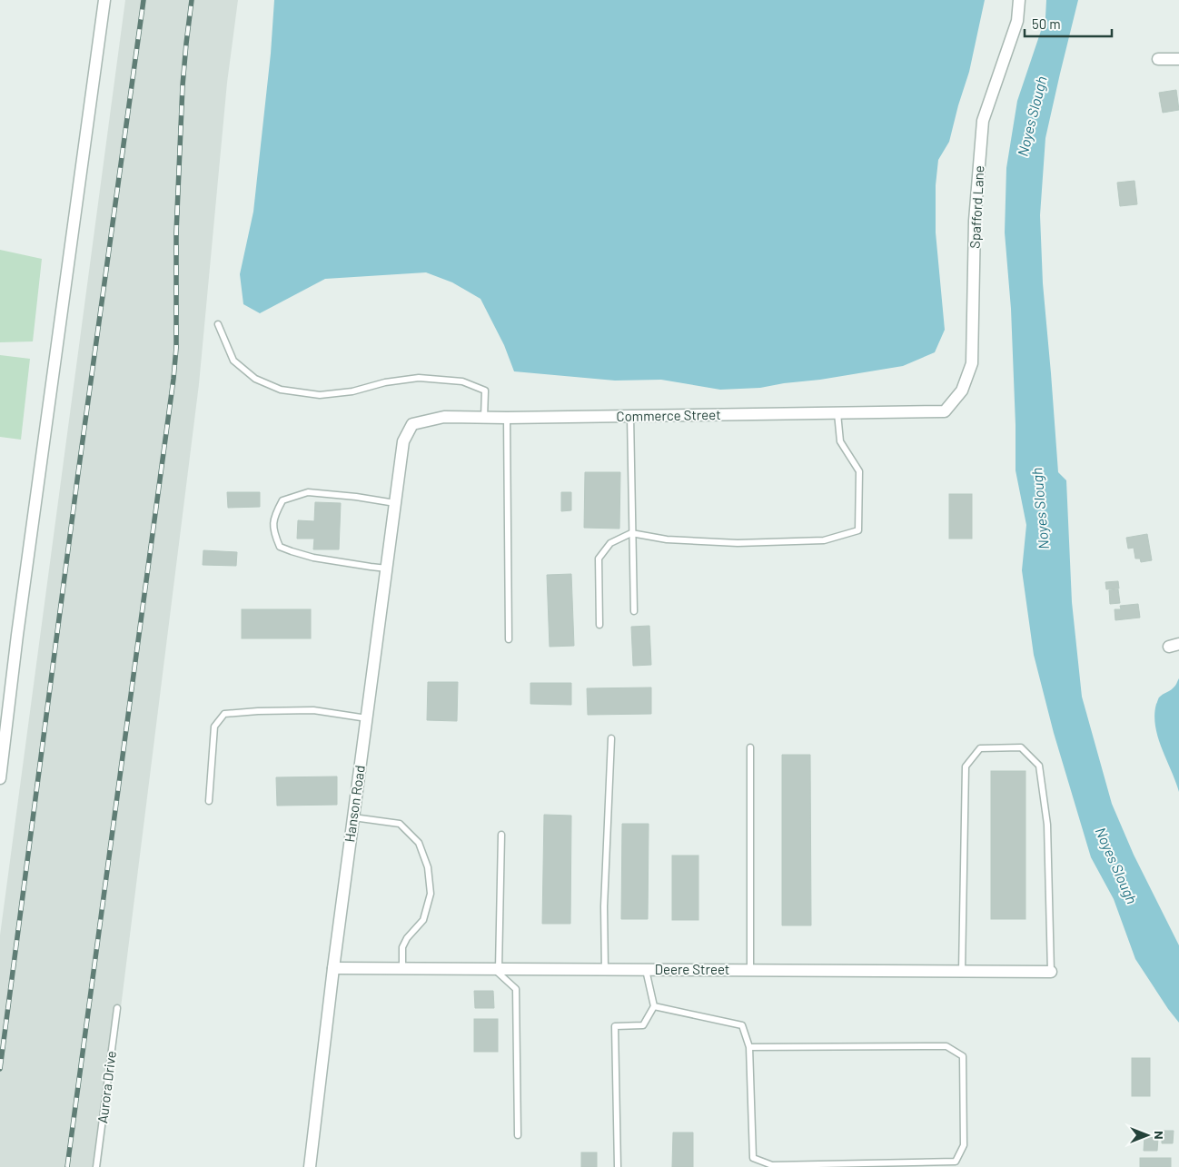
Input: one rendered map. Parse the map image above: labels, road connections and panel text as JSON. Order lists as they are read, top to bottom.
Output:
{
  "streets": {
    "street": [
      "Spafford Lane",
      "Commerce Street",
      "Hanson Road",
      "Deere Street"
    ],
    "lane": ["Aurora Drive"]
  },
  "crossings": [
    ["Spafford Lane", "Commerce Street"],
    ["Commerce Street", "Hanson Road"],
    ["Hanson Road", "Deere Street"]
  ],
  "water": ["Noyes Slough"],
  "scale_bar": "50 m",
  "north": "right"
}
